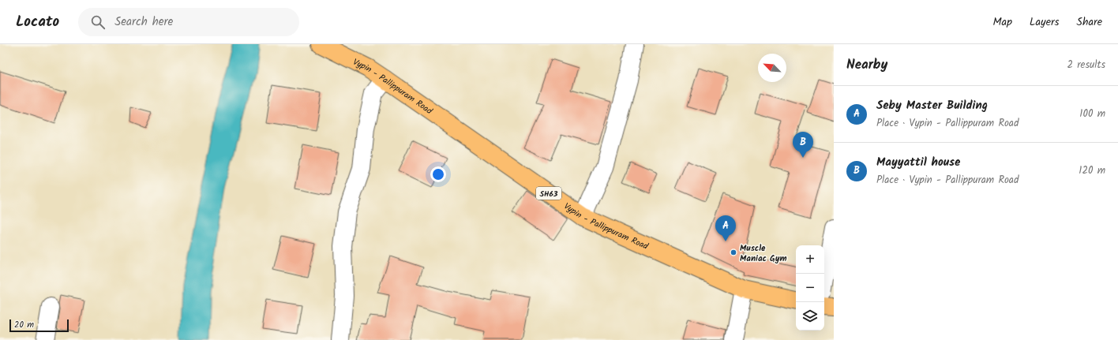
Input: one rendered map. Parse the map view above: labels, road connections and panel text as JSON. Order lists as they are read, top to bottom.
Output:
{
  "streets": {
    "main road": ["Vypin - Pallippuram Road", "SH63"]
  },
  "places": ["Muscle Maniac Gym"],
  "scale_bar": "20 m",
  "north": "top left",
  "page": {
    "header": "Locato",
    "search": "Search here",
    "nav": ["Map", "Layers", "Share"],
    "heading": ["Nearby", "2 results"],
    "list": [
      {
        "mark": "A",
        "name": "Seby Master Building",
        "note": "Place · Vypin - Pallippuram Road",
        "value": "100 m"
      },
      {
        "mark": "B",
        "name": "Mayyattil house",
        "note": "Place · Vypin - Pallippuram Road",
        "value": "120 m"
      }
    ],
    "pins": ["B", "A"],
    "map_buttons": ["+", "−"],
    "scale": "20 m"
  }
}
